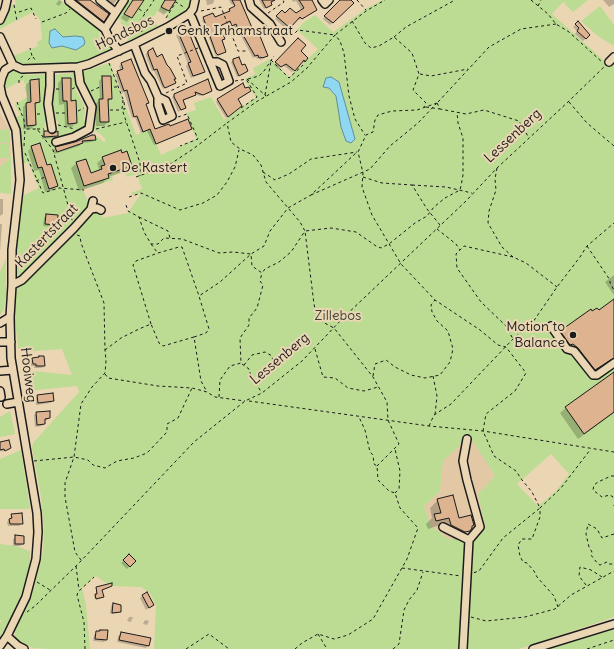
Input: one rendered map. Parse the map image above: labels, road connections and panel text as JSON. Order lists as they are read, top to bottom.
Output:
{
  "streets": {
    "street": ["Hondsbos", "Kastertstraat", "Hooiweg"],
    "path": ["Lessenberg"]
  },
  "crossings": [
    ["Hondsbos", "Hooiweg"],
    ["Lessenberg", "Hooiweg"],
    ["Kastertstraat", "Hooiweg"]
  ],
  "parks": ["Zillebos"],
  "places": ["Genk Inhamstraat", "De Kastert", "Motion to Balance"]
}
